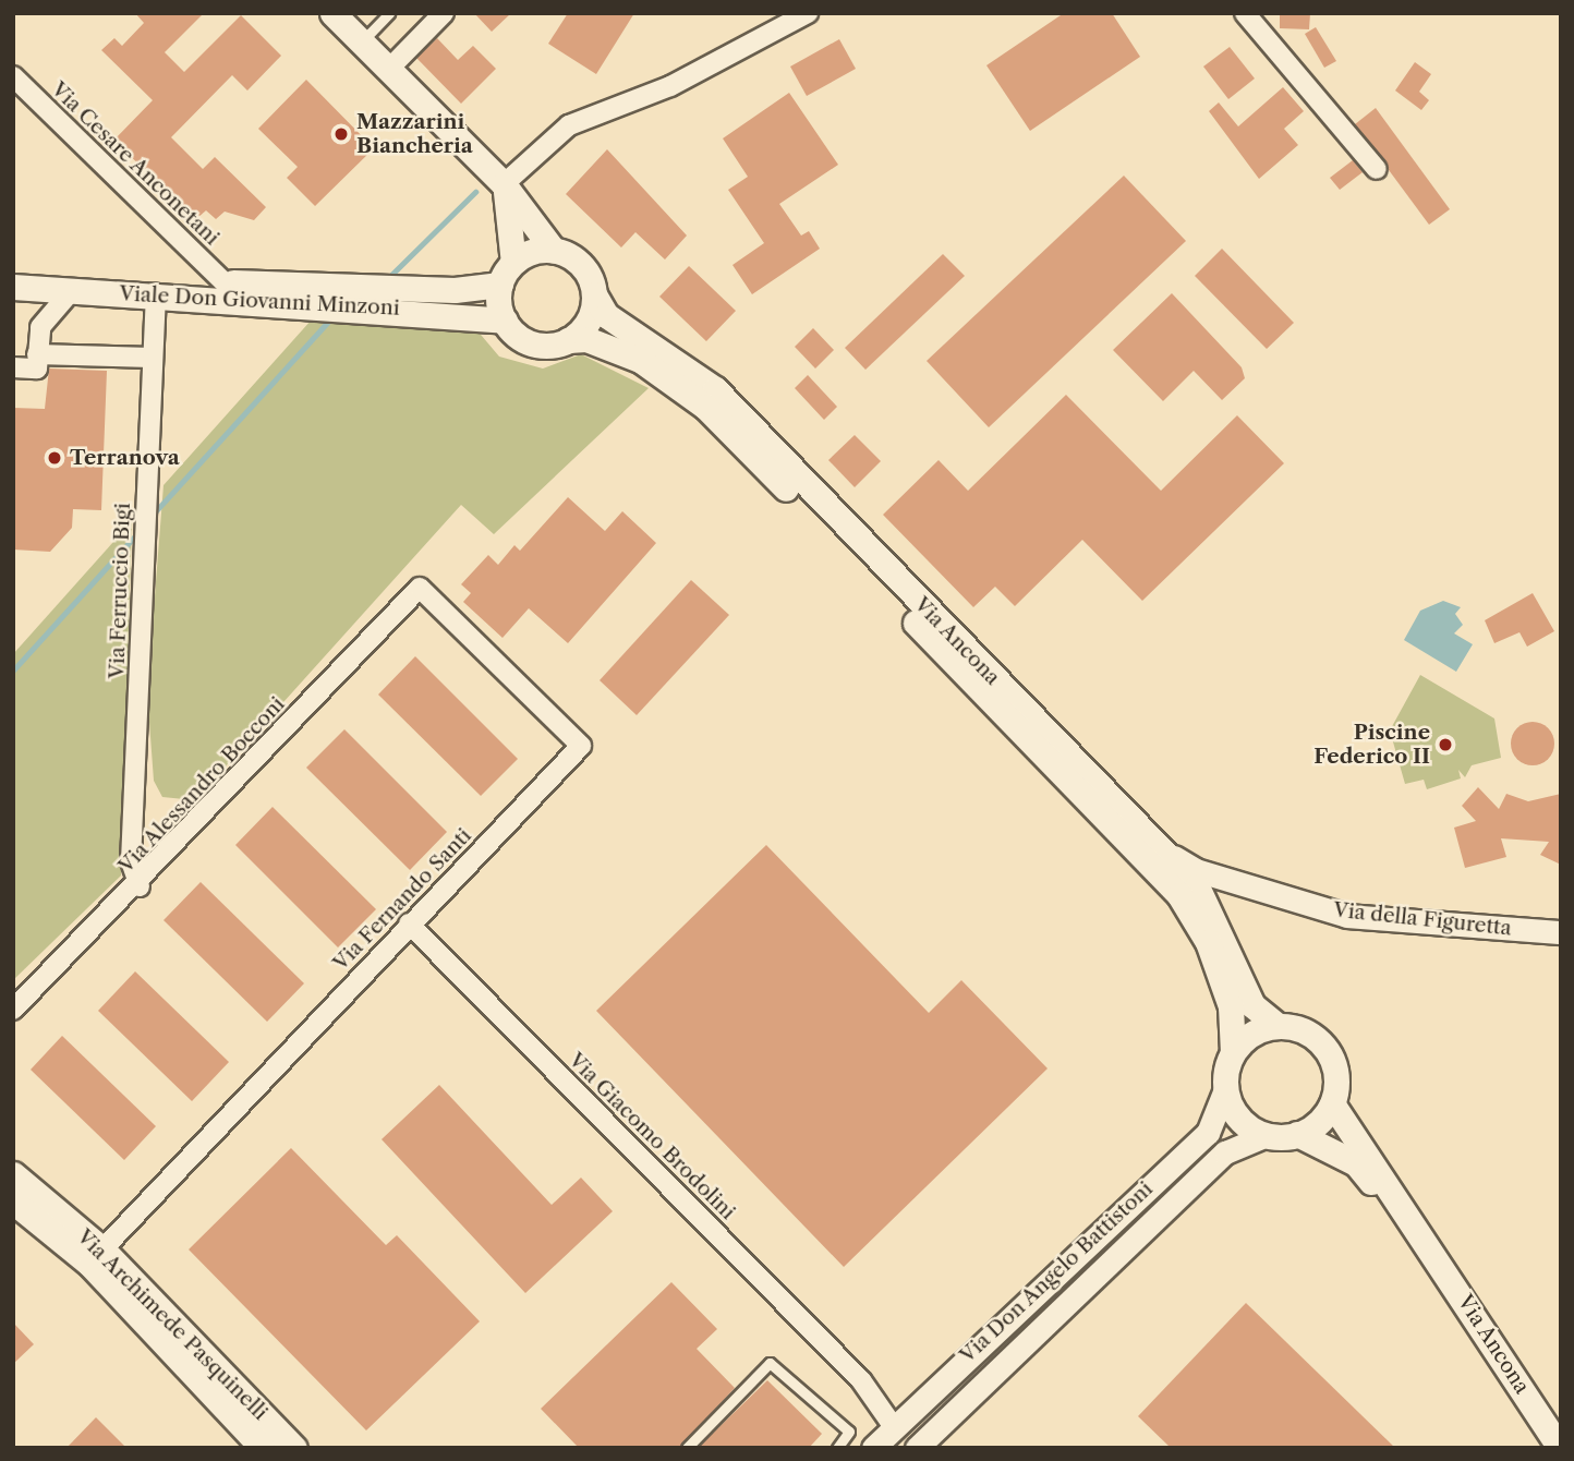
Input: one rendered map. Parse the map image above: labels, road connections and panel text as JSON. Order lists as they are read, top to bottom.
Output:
{
  "streets": {
    "main road": ["Viale Don Giovanni Minzoni", "Via Ancona", "Via Archimede Pasquinelli"],
    "street": [
      "Via Cesare Anconetani",
      "Via Ferruccio Bigi",
      "Via Alessandro Bocconi",
      "Via Fernando Santi",
      "Via della Figuretta",
      "Via Giacomo Brodolini",
      "Via Don Angelo Battistoni"
    ]
  },
  "crossings": [
    ["Via Cesare Anconetani", "Viale Don Giovanni Minzoni"],
    ["Viale Don Giovanni Minzoni", "Via Ferruccio Bigi"],
    ["Viale Don Giovanni Minzoni", "Via Ancona"],
    ["Via Ferruccio Bigi", "Via Alessandro Bocconi"],
    ["Via Ancona", "Via della Figuretta"],
    ["Via Ancona", "Via Don Angelo Battistoni"],
    ["Via Alessandro Bocconi", "Via Fernando Santi"],
    ["Via Fernando Santi", "Via Giacomo Brodolini"],
    ["Via Fernando Santi", "Via Archimede Pasquinelli"],
    ["Via Giacomo Brodolini", "Via Don Angelo Battistoni"]
  ],
  "places": ["Mazzarini Biancheria", "Terranova", "Piscine Federico II"]
}
